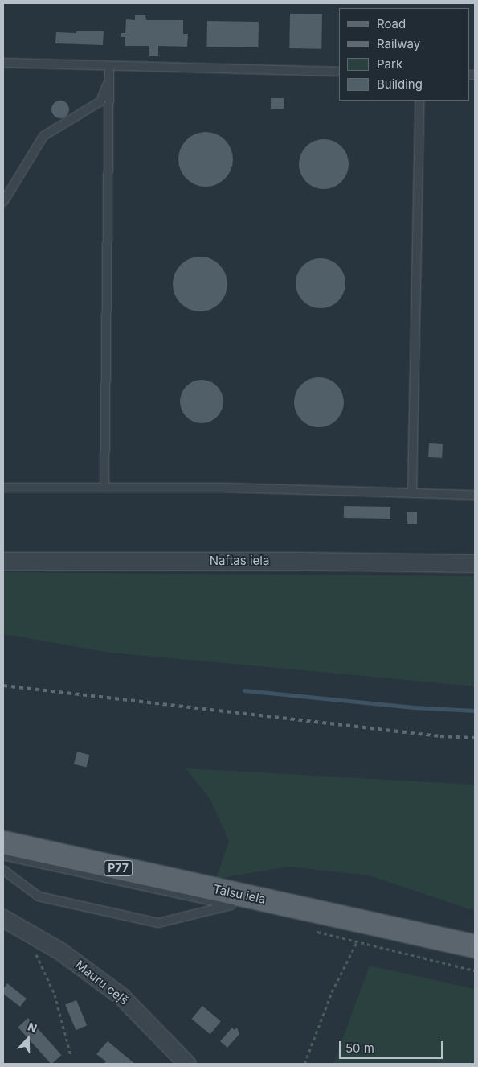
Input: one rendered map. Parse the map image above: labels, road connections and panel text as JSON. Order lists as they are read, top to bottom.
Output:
{
  "streets": {
    "main road": ["P77", "Talsu iela"],
    "street": ["Naftas iela", "Mauru ceļš"]
  },
  "legend": [
    "Road",
    "Railway",
    "Park",
    "Building"
  ],
  "scale_bar": "50 m",
  "north": "top"
}
